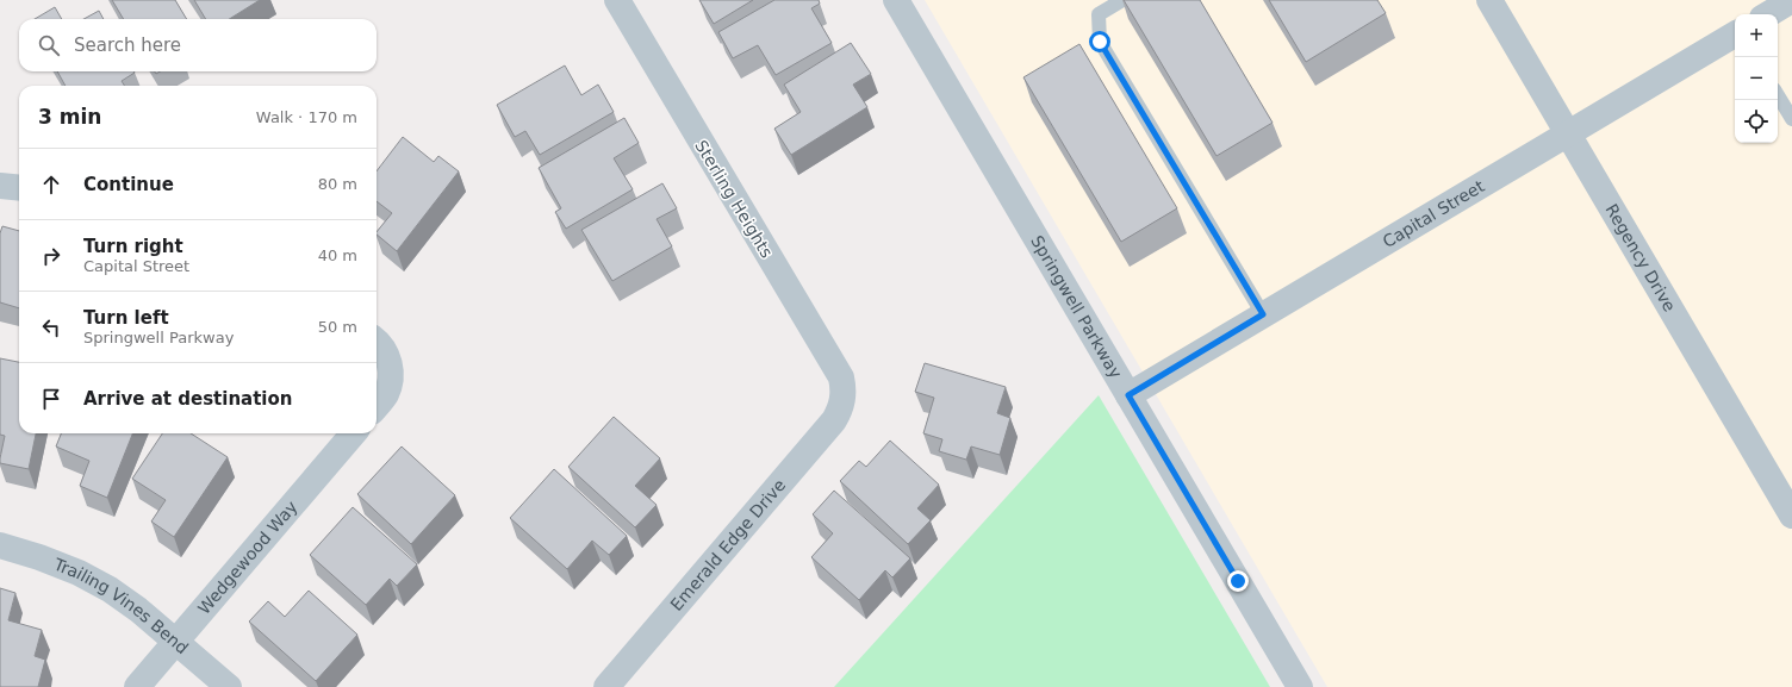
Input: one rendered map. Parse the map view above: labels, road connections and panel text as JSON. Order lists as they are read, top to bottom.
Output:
{
  "streets": {
    "street": [
      "Sterling Heights",
      "Capital Street",
      "Regency Drive",
      "Springwell Parkway",
      "Emerald Edge Drive",
      "Wedgewood Way",
      "Trailing Vines Bend"
    ]
  },
  "crossings": [
    ["Sterling Heights", "Emerald Edge Drive"],
    ["Capital Street", "Regency Drive"],
    ["Capital Street", "Springwell Parkway"],
    ["Wedgewood Way", "Trailing Vines Bend"]
  ],
  "page": {
    "map_buttons": ["+", "−"],
    "search": "Search here",
    "heading": ["3 min", "Walk · 170 m"],
    "list": [
      ["Continue", "80 m"],
      ["Turn right", "Capital Street", "40 m"],
      ["Turn left", "Springwell Parkway", "50 m"],
      "Arrive at destination"
    ]
  }
}
